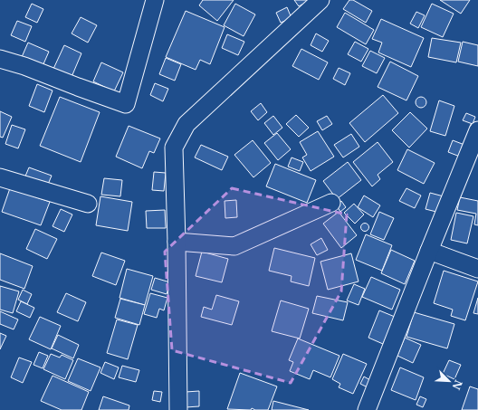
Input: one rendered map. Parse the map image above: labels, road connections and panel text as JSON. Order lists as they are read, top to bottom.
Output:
{
  "north": "bottom right"
}
